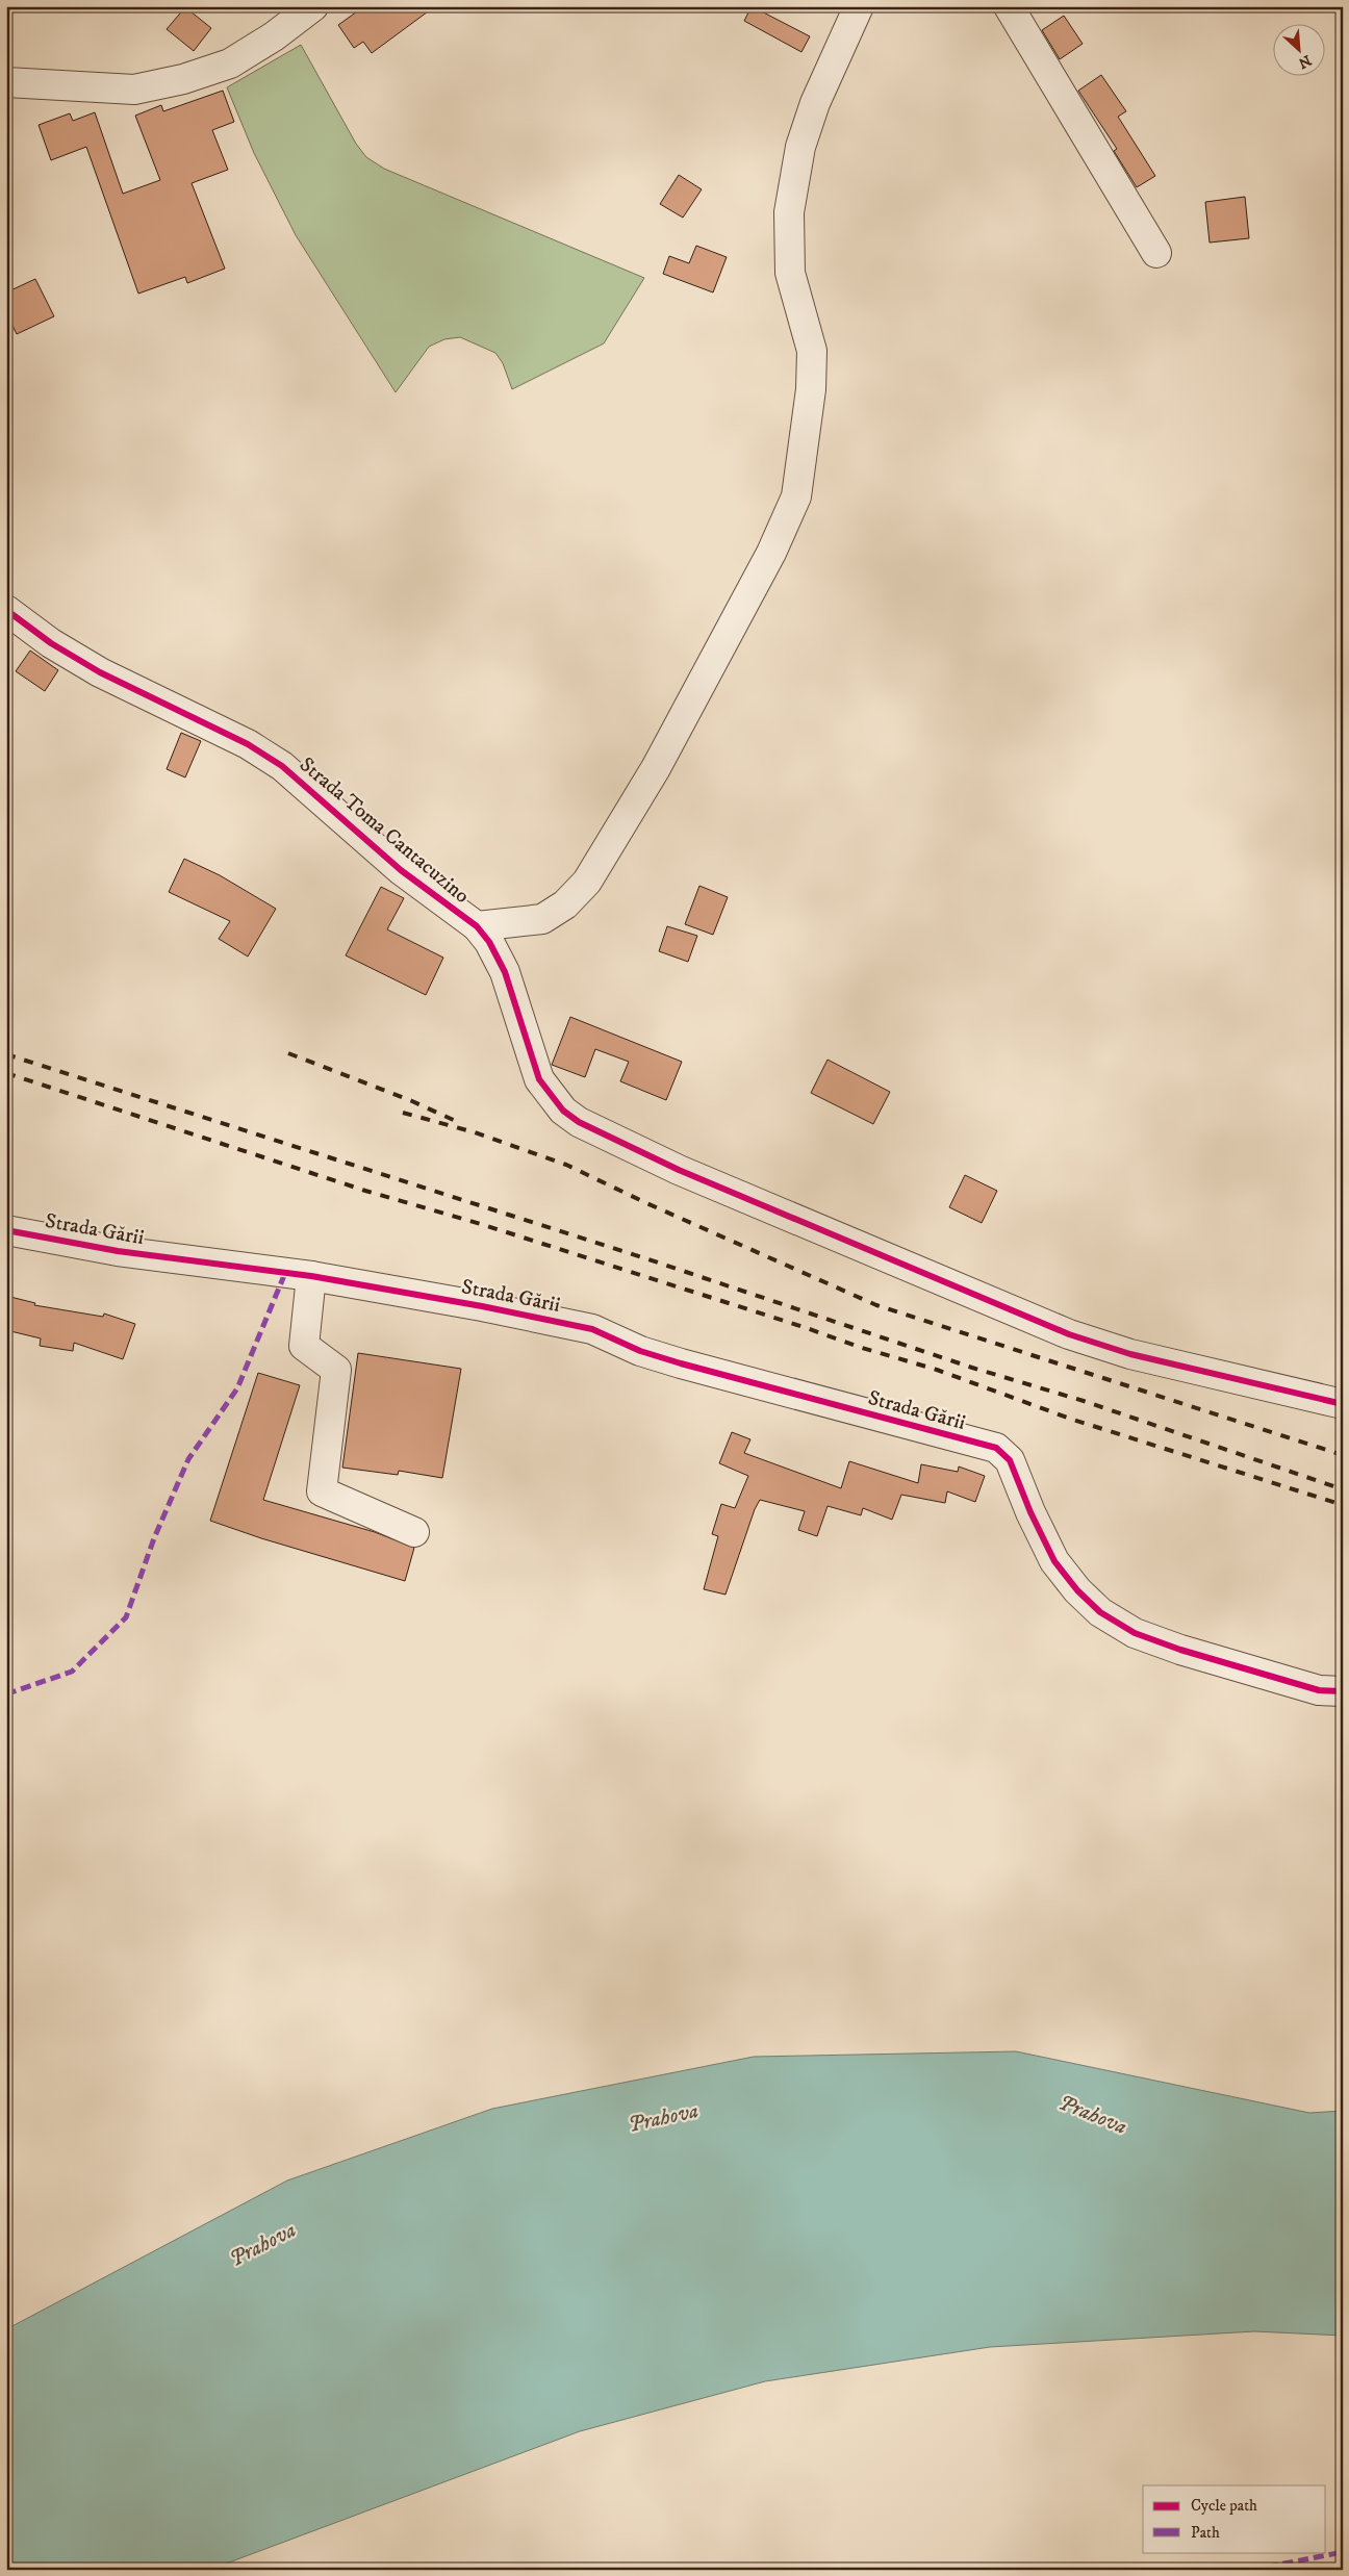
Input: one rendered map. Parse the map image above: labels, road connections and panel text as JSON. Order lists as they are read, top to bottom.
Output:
{
  "streets": {
    "street": ["Strada Toma Cantacuzino", "Strada Gării"]
  },
  "water": ["Prahova"],
  "legend": ["Cycle path", "Path"],
  "north": "bottom right"
}
